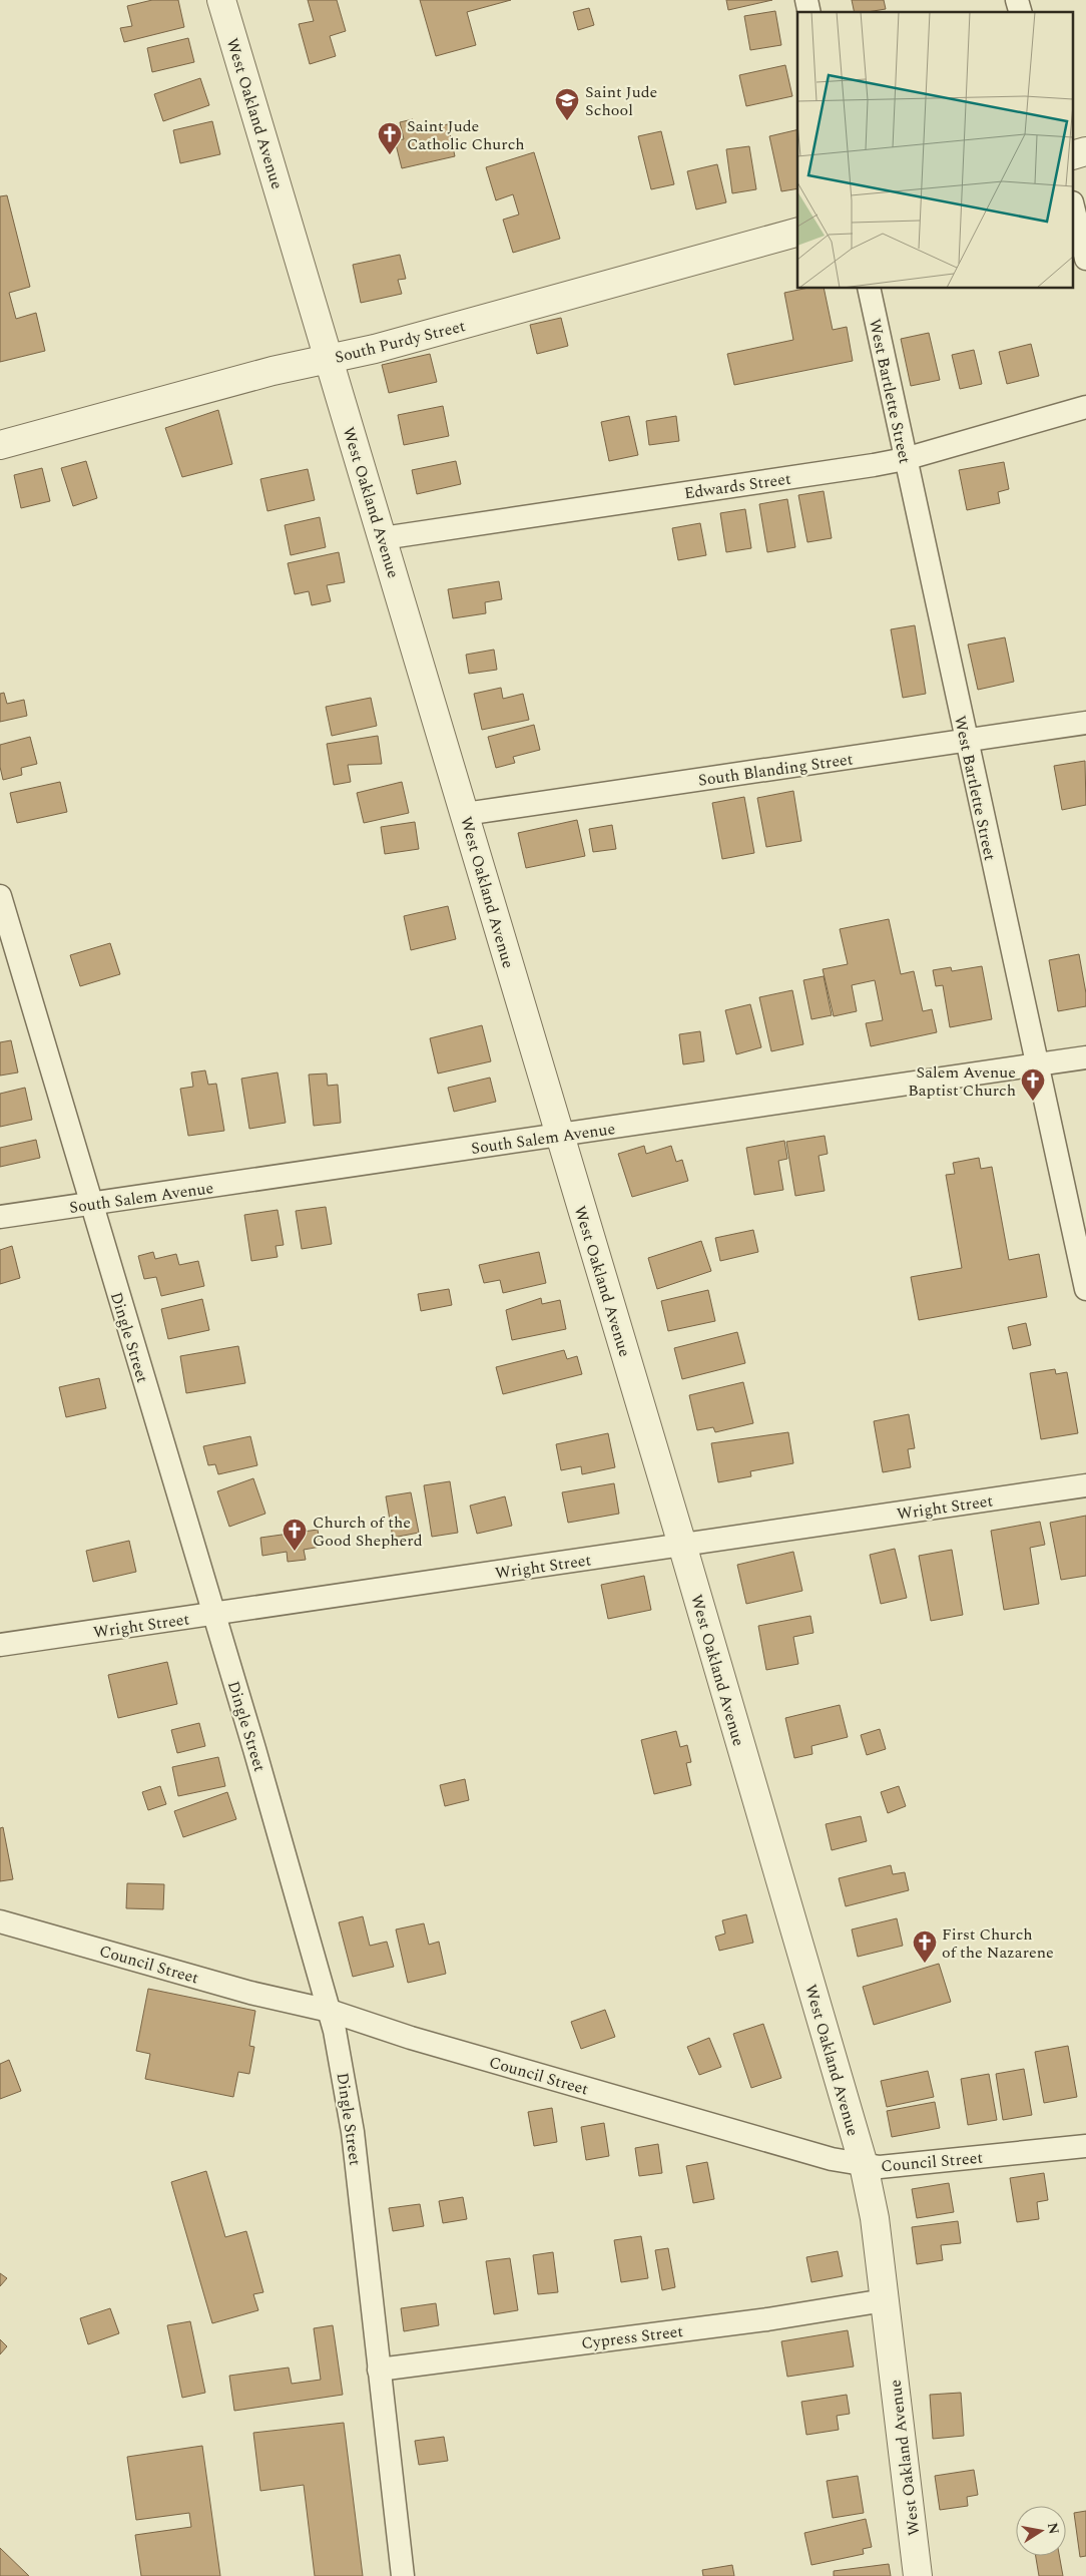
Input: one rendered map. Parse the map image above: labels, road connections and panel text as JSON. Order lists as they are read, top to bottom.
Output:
{
  "streets": {
    "street": [
      "West Oakland Avenue",
      "South Purdy Street",
      "West Bartlette Street",
      "Edwards Street",
      "South Blanding Street",
      "South Salem Avenue",
      "Dingle Street",
      "Wright Street",
      "Council Street",
      "Cypress Street"
    ]
  },
  "crossings": [
    ["West Oakland Avenue", "South Purdy Street"],
    ["West Oakland Avenue", "Edwards Street"],
    ["West Oakland Avenue", "South Blanding Street"],
    ["West Oakland Avenue", "South Salem Avenue"],
    ["West Oakland Avenue", "Wright Street"],
    ["West Oakland Avenue", "Council Street"],
    ["West Oakland Avenue", "Cypress Street"],
    ["West Bartlette Street", "Edwards Street"],
    ["West Bartlette Street", "South Blanding Street"],
    ["West Bartlette Street", "South Salem Avenue"],
    ["South Salem Avenue", "Dingle Street"],
    ["Dingle Street", "Wright Street"],
    ["Dingle Street", "Council Street"],
    ["Dingle Street", "Cypress Street"]
  ],
  "places": {
    "school or university": ["Saint Jude School"],
    "church": [
      "Saint Jude Catholic Church",
      "Salem Avenue Baptist Church",
      "Church of the Good Shepherd",
      "First Church of the Nazarene"
    ]
  },
  "north": "right"
}
